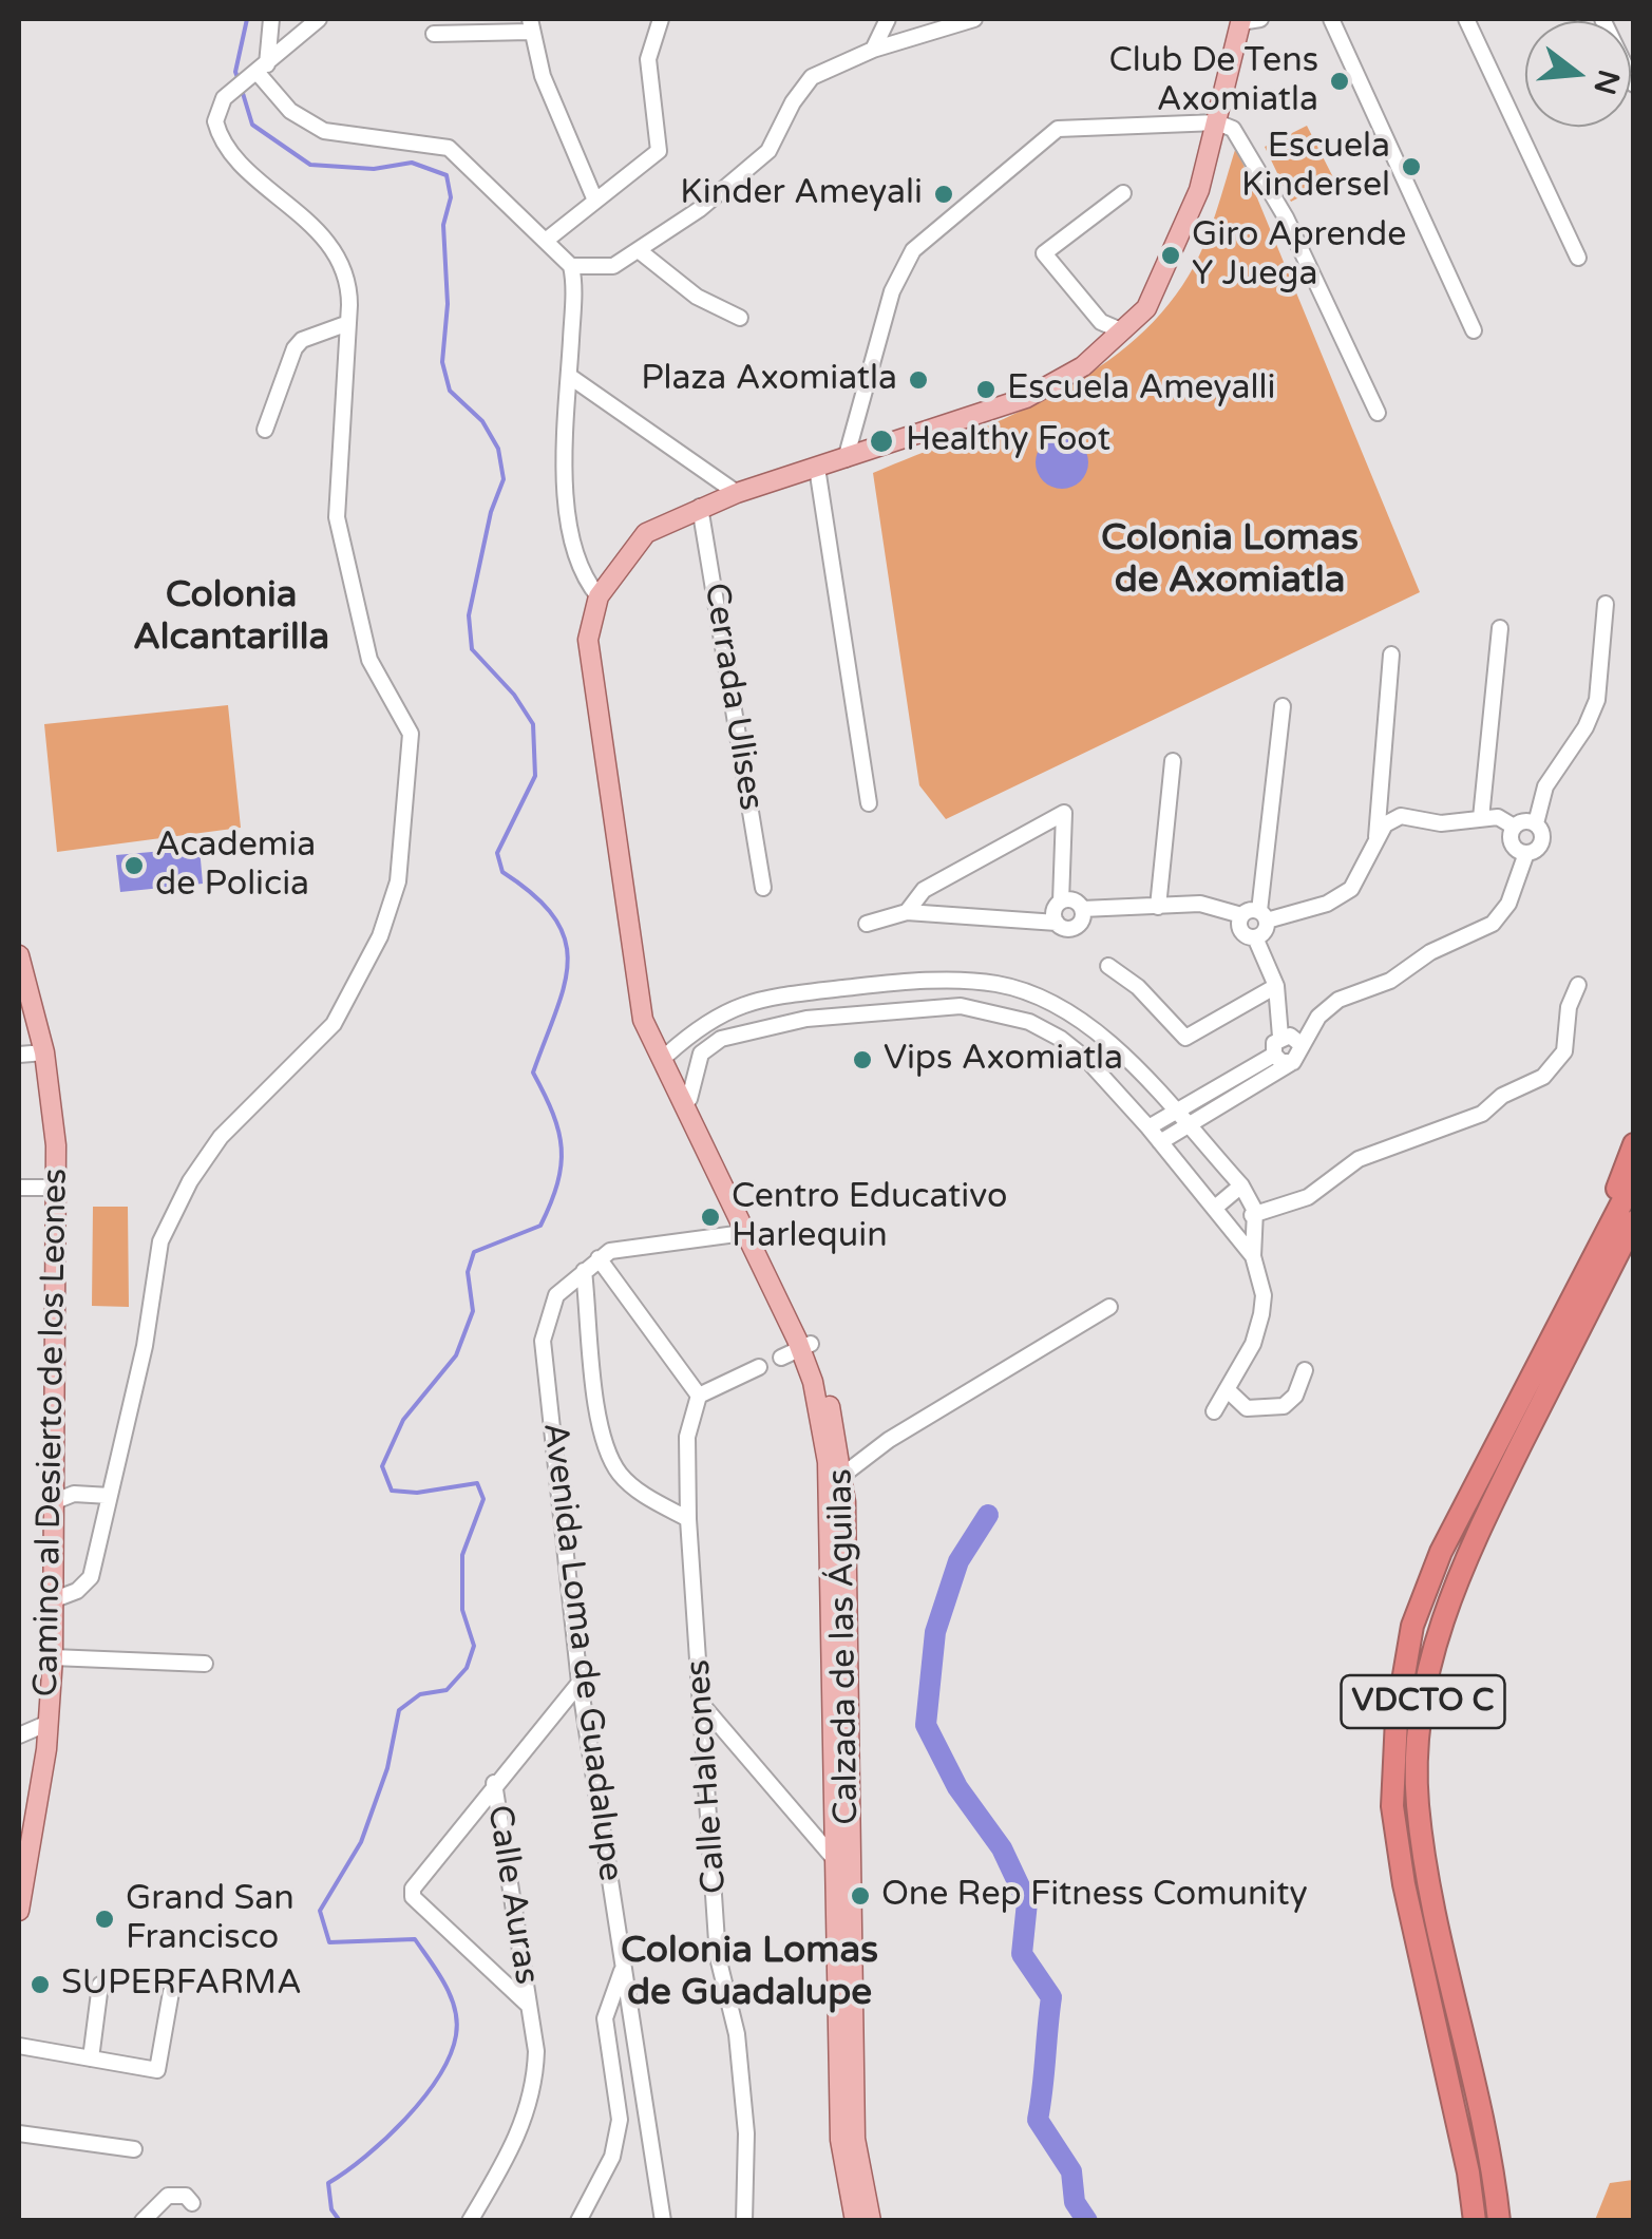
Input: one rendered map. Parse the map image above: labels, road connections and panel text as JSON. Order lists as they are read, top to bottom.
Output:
{
  "streets": {
    "highway": ["VDCTO C"],
    "main road": ["Camino al Desierto de los Leones", "Calzada de las Águilas"],
    "street": [
      "Cerrada Ulises",
      "Avenida Loma de Guadalupe",
      "Calle Halcones",
      "Calle Auras"
    ]
  },
  "crossings": [
    ["Cerrada Ulises", "Calzada de las Águilas"],
    ["Calzada de las Águilas", "Avenida Loma de Guadalupe"]
  ],
  "districts": ["Colonia Lomas de Axomiatla", "Colonia Alcantarilla", "Colonia Lomas de Guadalupe"],
  "places": [
    "Club De Tens Axomiatla",
    "Escuela Kindersel",
    "Kinder Ameyali",
    "Giro Aprende Y Juega",
    "Plaza Axomiatla",
    "Escuela Ameyalli",
    "Healthy Foot",
    "Academia de Policia",
    "Vips Axomiatla",
    "Centro Educativo Harlequin",
    "One Rep Fitness Comunity",
    "Grand San Francisco",
    "SUPERFARMA"
  ],
  "north": "right"
}
